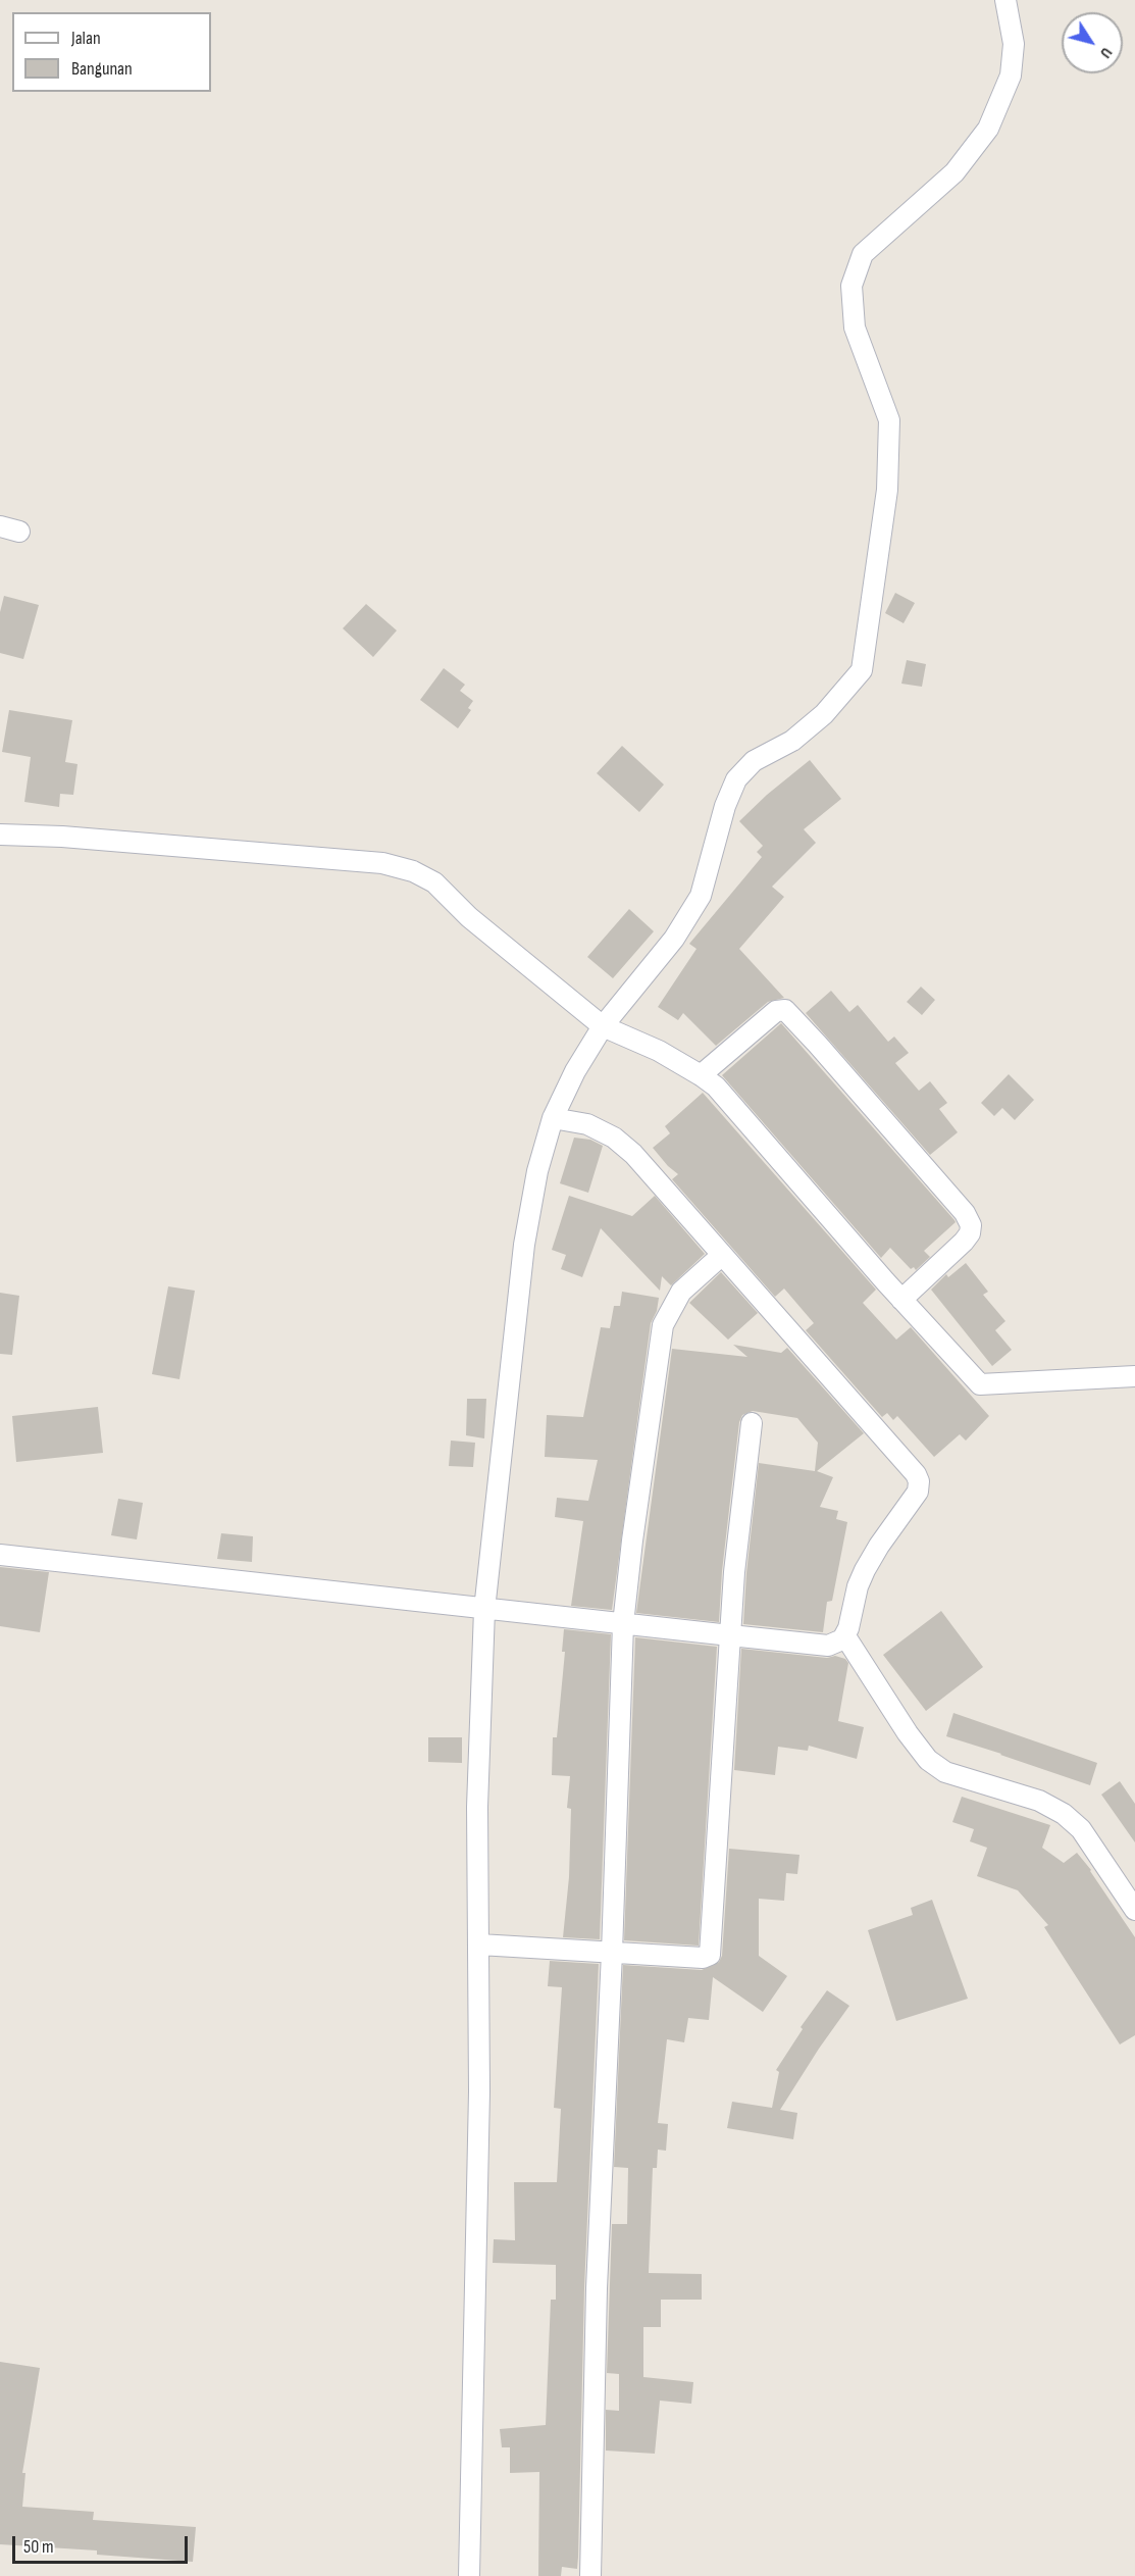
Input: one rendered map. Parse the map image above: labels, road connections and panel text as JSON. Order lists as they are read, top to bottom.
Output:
{
  "legend": ["Jalan", "Bangunan"],
  "scale_bar": "50 m",
  "north": "bottom right"
}
